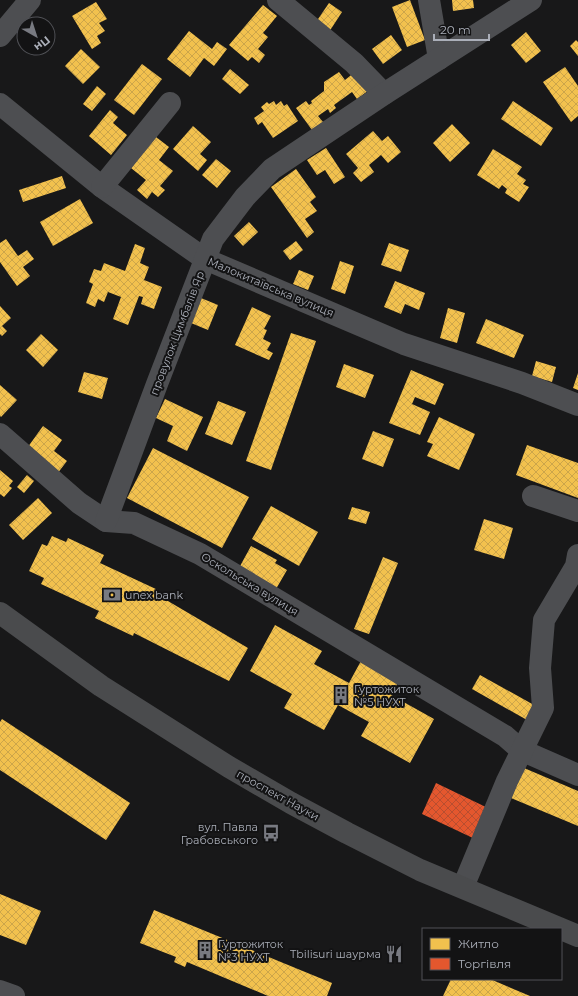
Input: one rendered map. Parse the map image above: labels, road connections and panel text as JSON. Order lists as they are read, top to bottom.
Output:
{
  "streets": {
    "main road": ["проспект Науки"],
    "street": ["Малокитаївська вулиця", "провулок Цимбалів Яр", "Оскольська вулиця"]
  },
  "crossings": [
    ["Малокитаївська вулиця", "провулок Цимбалів Яр"],
    ["провулок Цимбалів Яр", "Оскольська вулиця"]
  ],
  "places": {
    "bank": ["unex bank"],
    "building": ["Гуртожиток №5 НУХТ", "Гуртожиток №3 НУХТ"],
    "bus stop": ["вул. Павла Грабовського"],
    "restaurant": ["Tbilisuri шаурма"]
  },
  "legend": ["Житло", "Торгівля"],
  "scale_bar": "20 m",
  "north": "bottom right"
}
